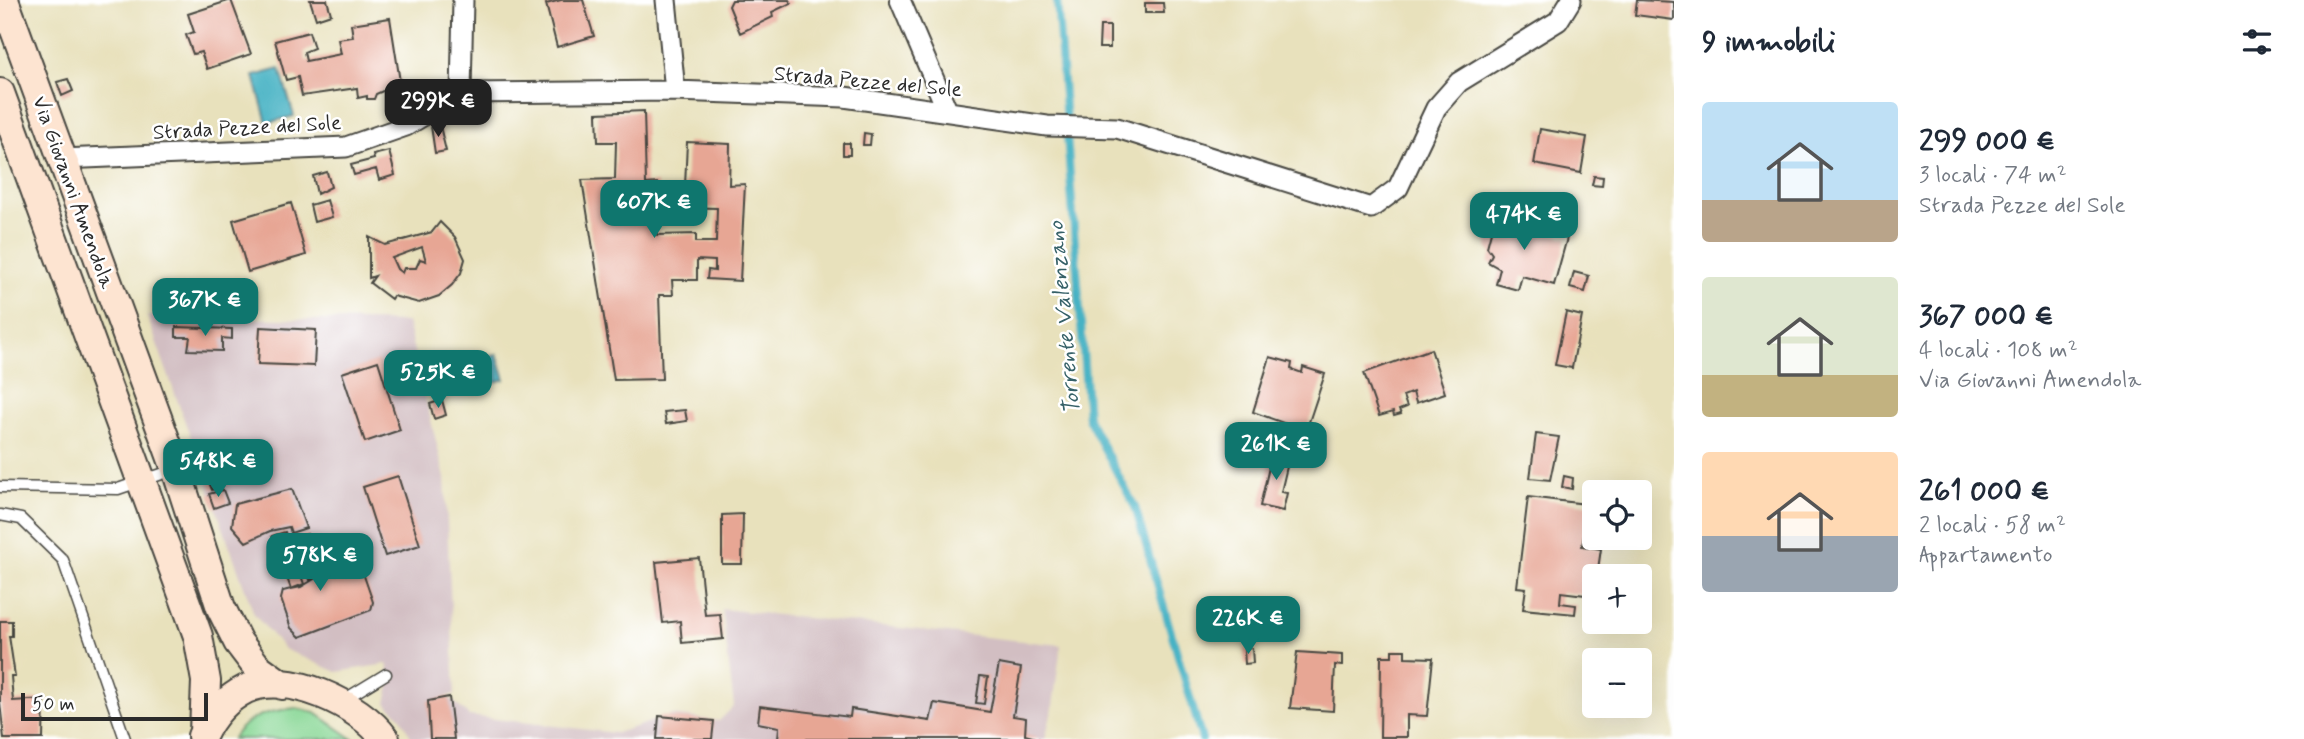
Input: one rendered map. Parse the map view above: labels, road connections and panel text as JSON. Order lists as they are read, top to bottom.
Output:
{
  "streets": {
    "main road": ["Via Giovanni Amendola"],
    "street": ["Strada Pezze del Sole"]
  },
  "crossings": [
    ["Strada Pezze del Sole", "Via Giovanni Amendola"]
  ],
  "water": ["Torrente Valenzano"],
  "scale_bar": "50 m",
  "page": {
    "heading": "9 immobili",
    "price": [
      "299K €",
      "607K €",
      "474K €",
      "367K €",
      "525K €",
      "261K €",
      "548K €",
      "578K €",
      "226K €"
    ],
    "list": [
      {
        "name": "299 000 €",
        "note": "3 locali · 74 m² · Strada Pezze del Sole"
      },
      {
        "name": "367 000 €",
        "note": "4 locali · 108 m² · Via Giovanni Amendola"
      },
      {
        "name": "261 000 €",
        "note": "2 locali · 58 m² · Appartamento"
      }
    ],
    "map_buttons": ["+", "−"],
    "scale": "50 m"
  }
}
